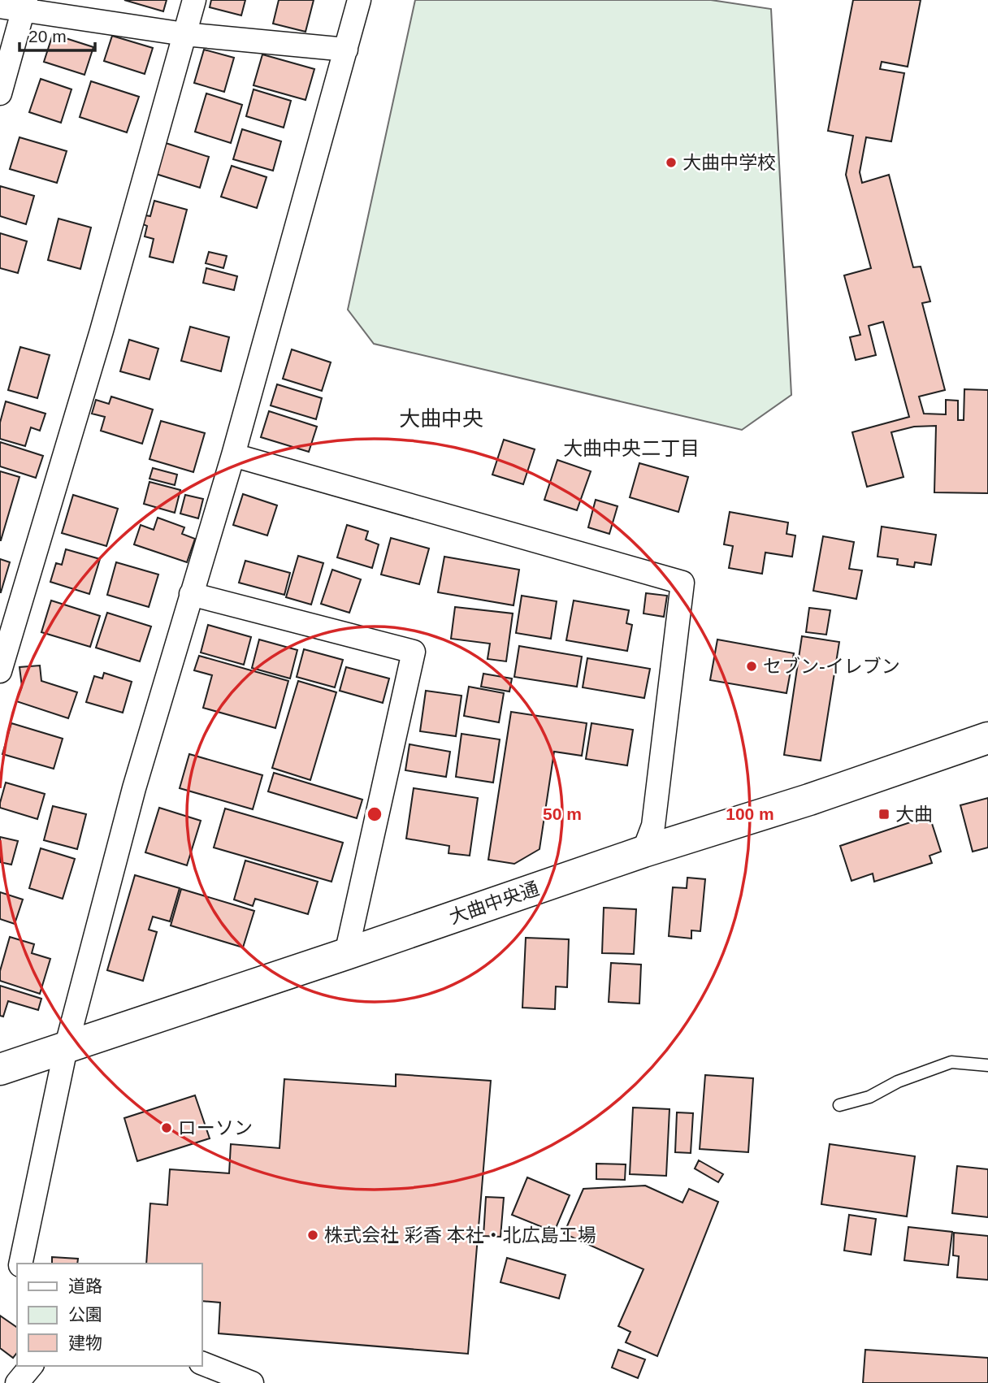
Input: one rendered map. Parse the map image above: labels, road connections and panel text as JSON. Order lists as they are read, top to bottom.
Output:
{
  "streets": {
    "main road": ["大曲中央通"]
  },
  "districts": ["大曲中央", "大曲中央二丁目"],
  "places": {
    "other": [
      "大曲中学校",
      "セブン-イレブン",
      "ローソン",
      "株式会社 彩香 本社・北広島工場"
    ],
    "transit": ["大曲"]
  },
  "legend": ["道路", "公園", "建物"],
  "scale_bar": "20 m",
  "rings": ["50 m", "100 m"]
}
